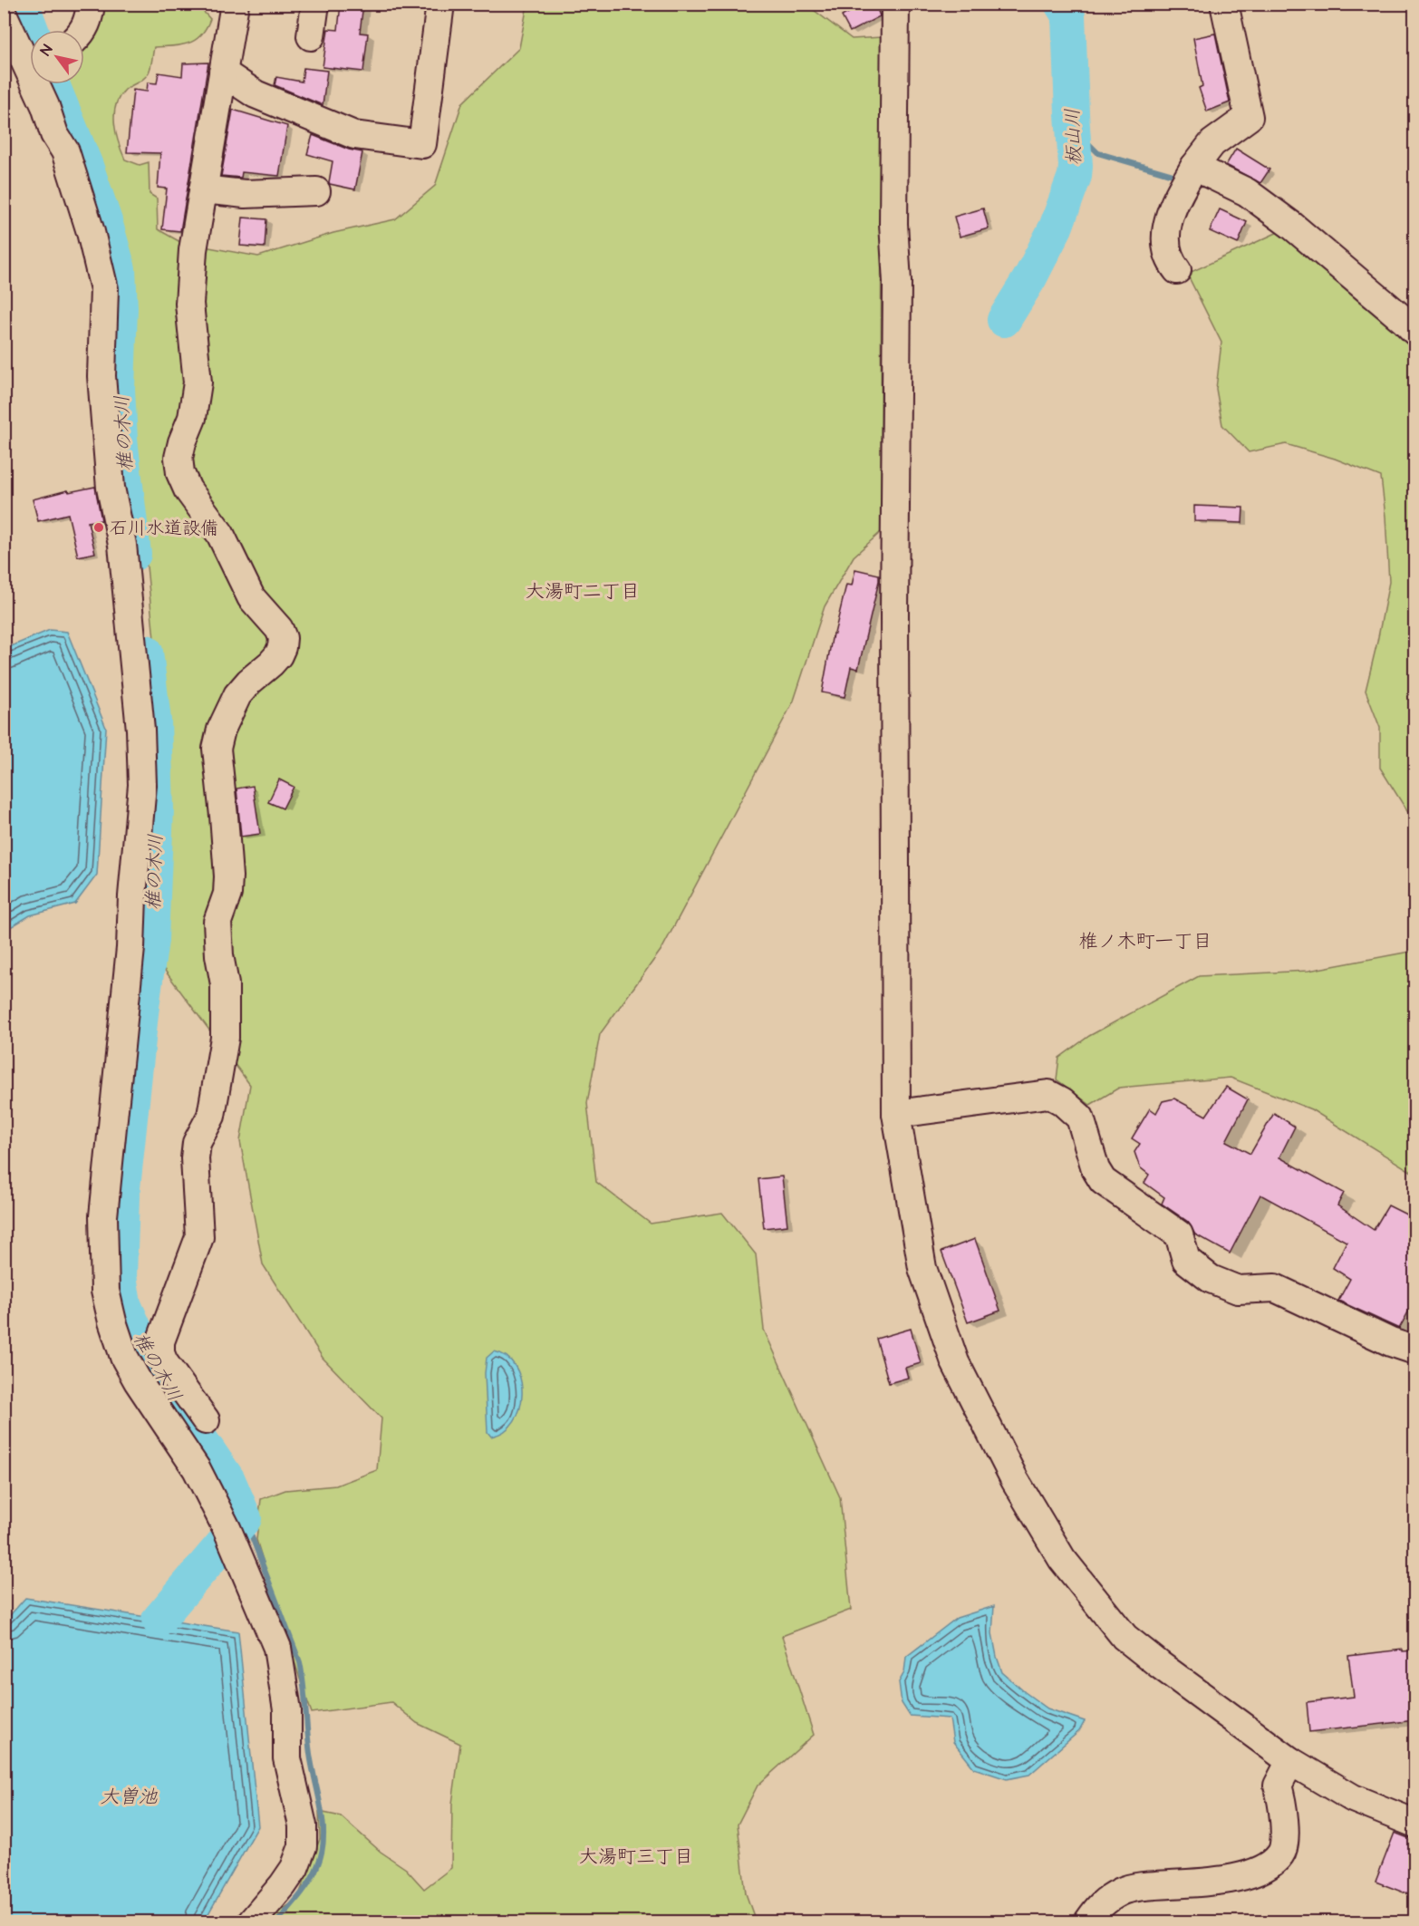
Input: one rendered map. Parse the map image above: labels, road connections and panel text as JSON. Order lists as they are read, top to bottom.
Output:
{
  "districts": ["大湯町二丁目", "椎ノ木町一丁目", "大湯町三丁目"],
  "water": ["板山川", "椎の木川", "大曽池"],
  "places": ["石川水道設備"],
  "north": "top left"
}
